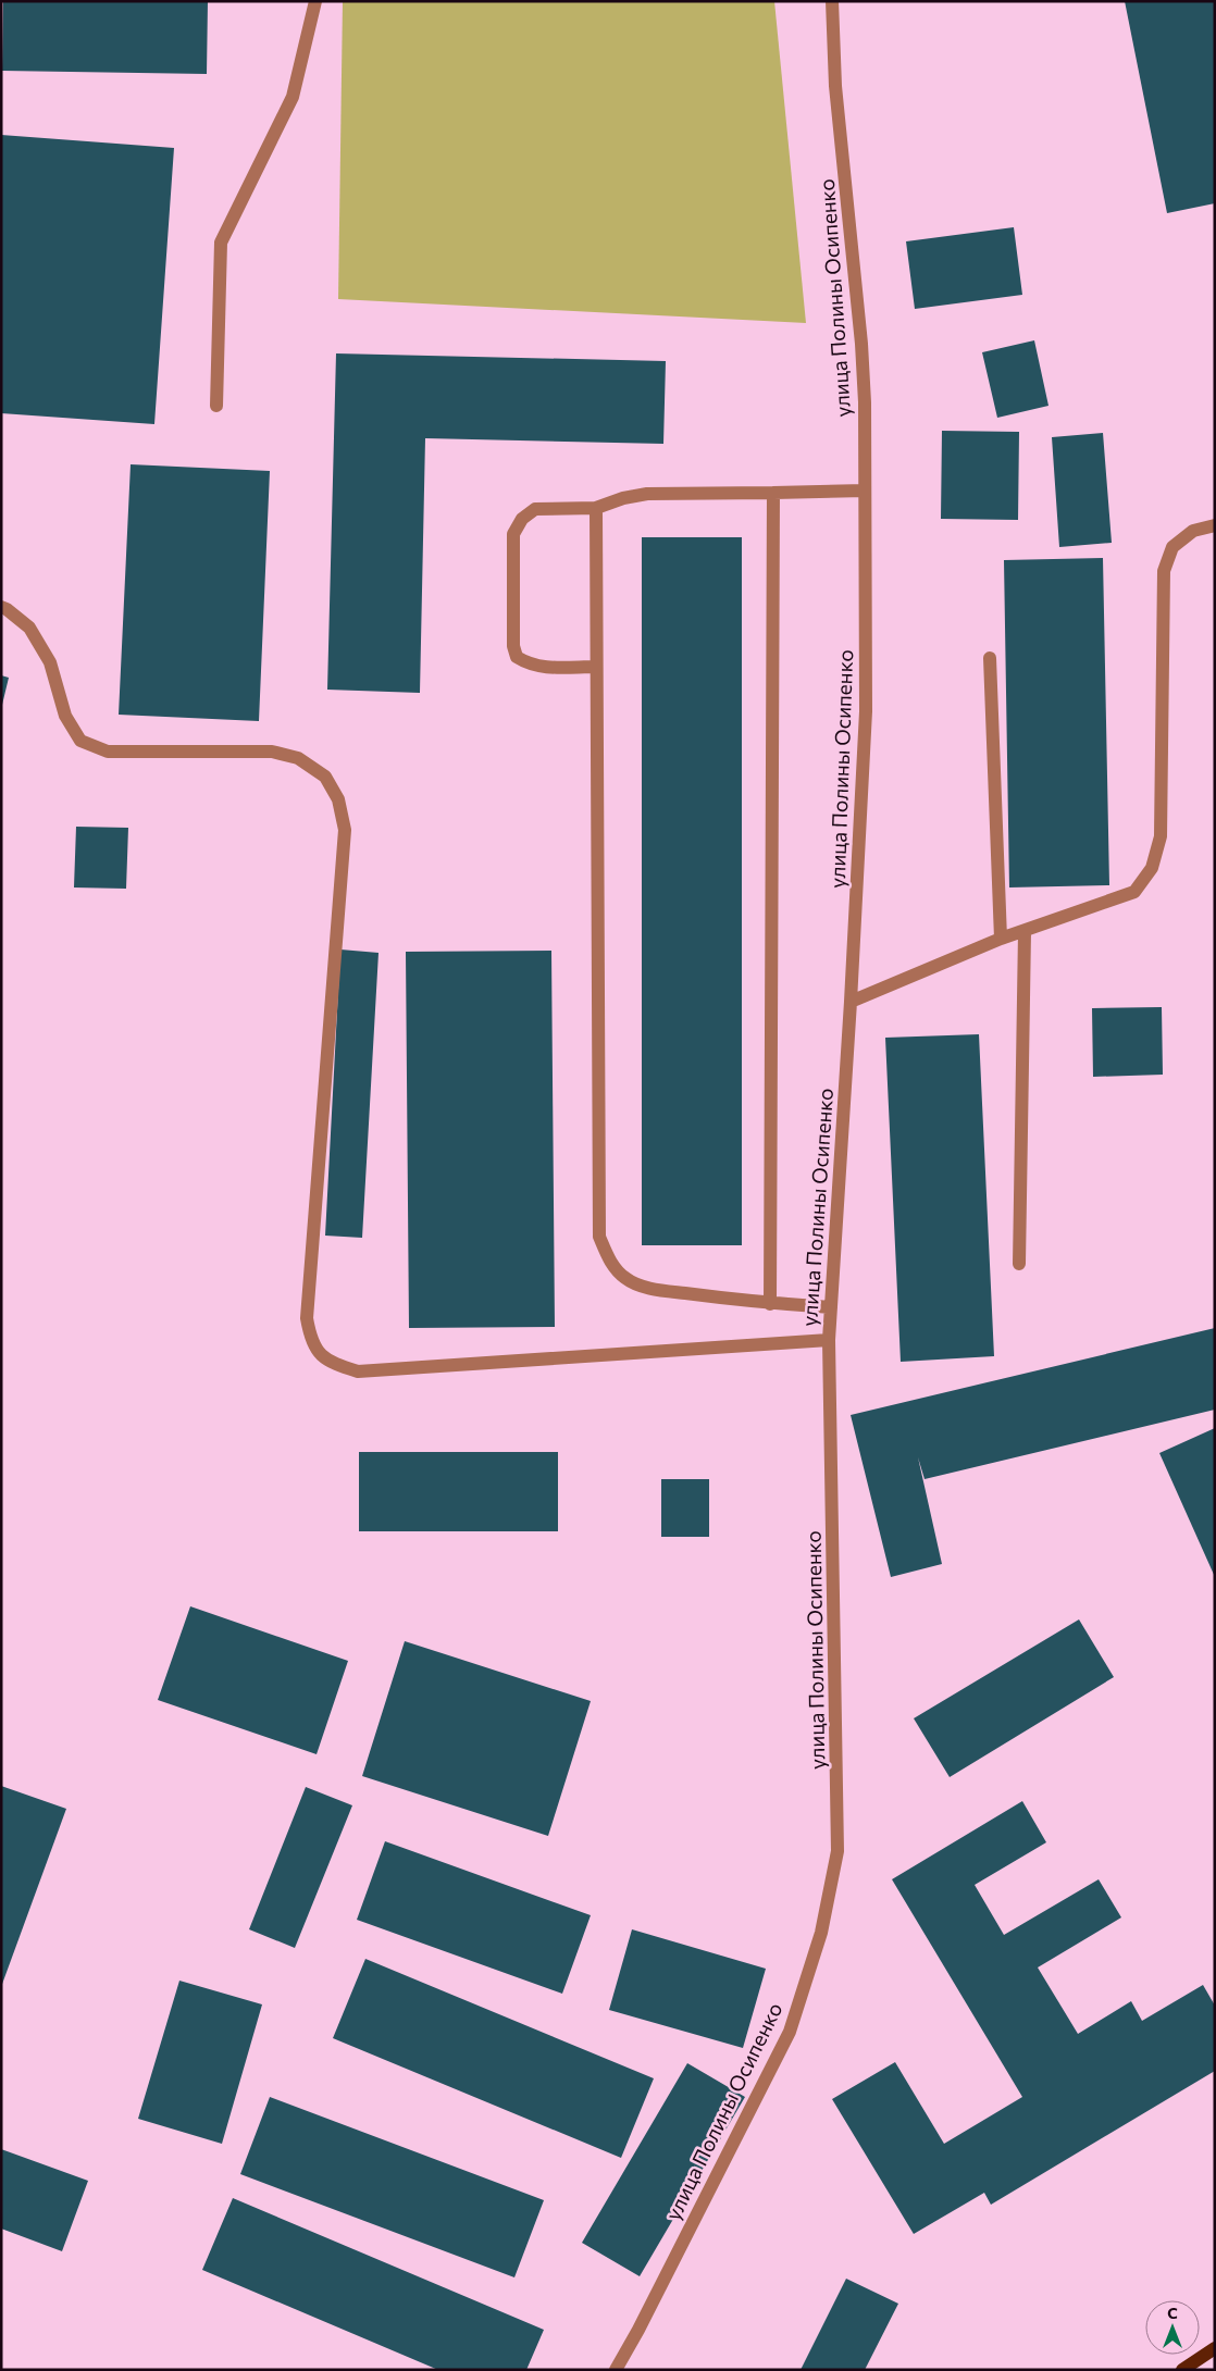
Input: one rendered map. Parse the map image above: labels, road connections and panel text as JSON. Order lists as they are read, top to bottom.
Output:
{
  "streets": {
    "street": ["улица Полины Осипенко"]
  },
  "north": "top"
}
